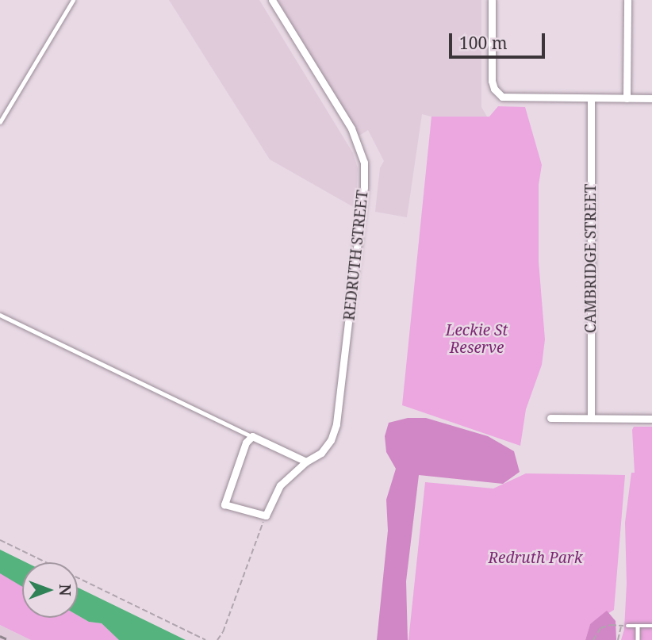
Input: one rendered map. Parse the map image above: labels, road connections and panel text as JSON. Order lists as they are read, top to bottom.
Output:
{
  "streets": {
    "street": ["REDRUTH STREET", "CAMBRIDGE STREET"]
  },
  "parks": ["Leckie St Reserve", "Redruth Park"],
  "scale_bar": "100 m",
  "north": "right"
}
